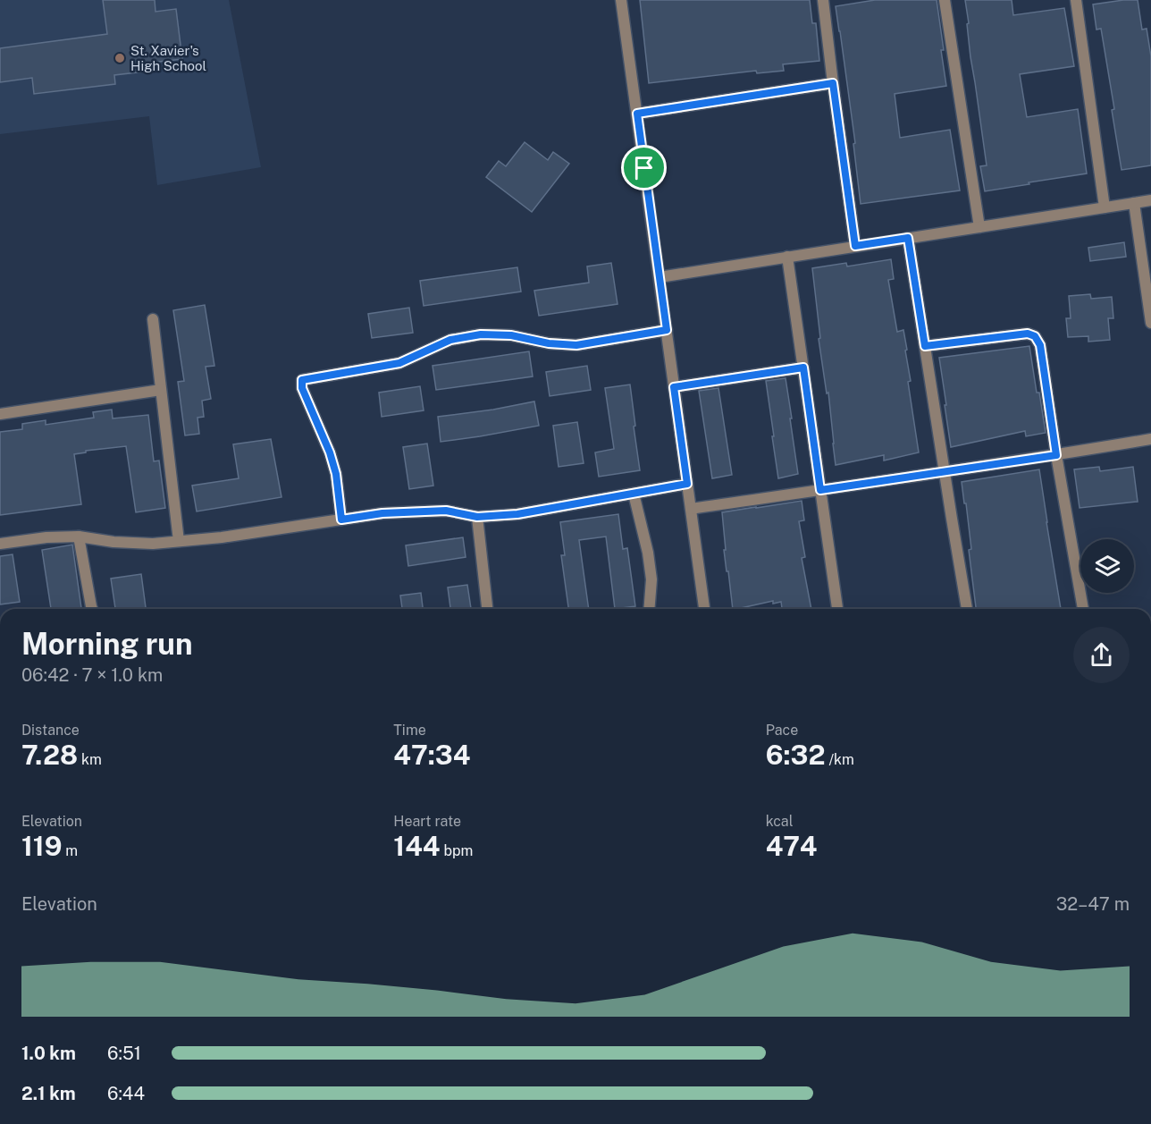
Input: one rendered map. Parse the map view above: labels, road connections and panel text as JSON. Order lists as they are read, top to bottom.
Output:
{
  "places": ["St. Xavier's High School"],
  "page": {
    "heading": ["Morning run", "06:42 · 7 × 1.0 km"],
    "stats": [
      ["Distance", "7.28 km"],
      ["Time", "47:34"],
      ["Pace", "6:32 /km"],
      ["Elevation", "119 m"],
      ["Heart rate", "144 bpm"],
      ["kcal", "474"]
    ],
    "chart": ["Elevation", "32–47 m"],
    "list": [
      {
        "name": "1.0 km",
        "note": "6:51"
      },
      {
        "name": "2.1 km",
        "note": "6:44"
      }
    ]
  }
}
